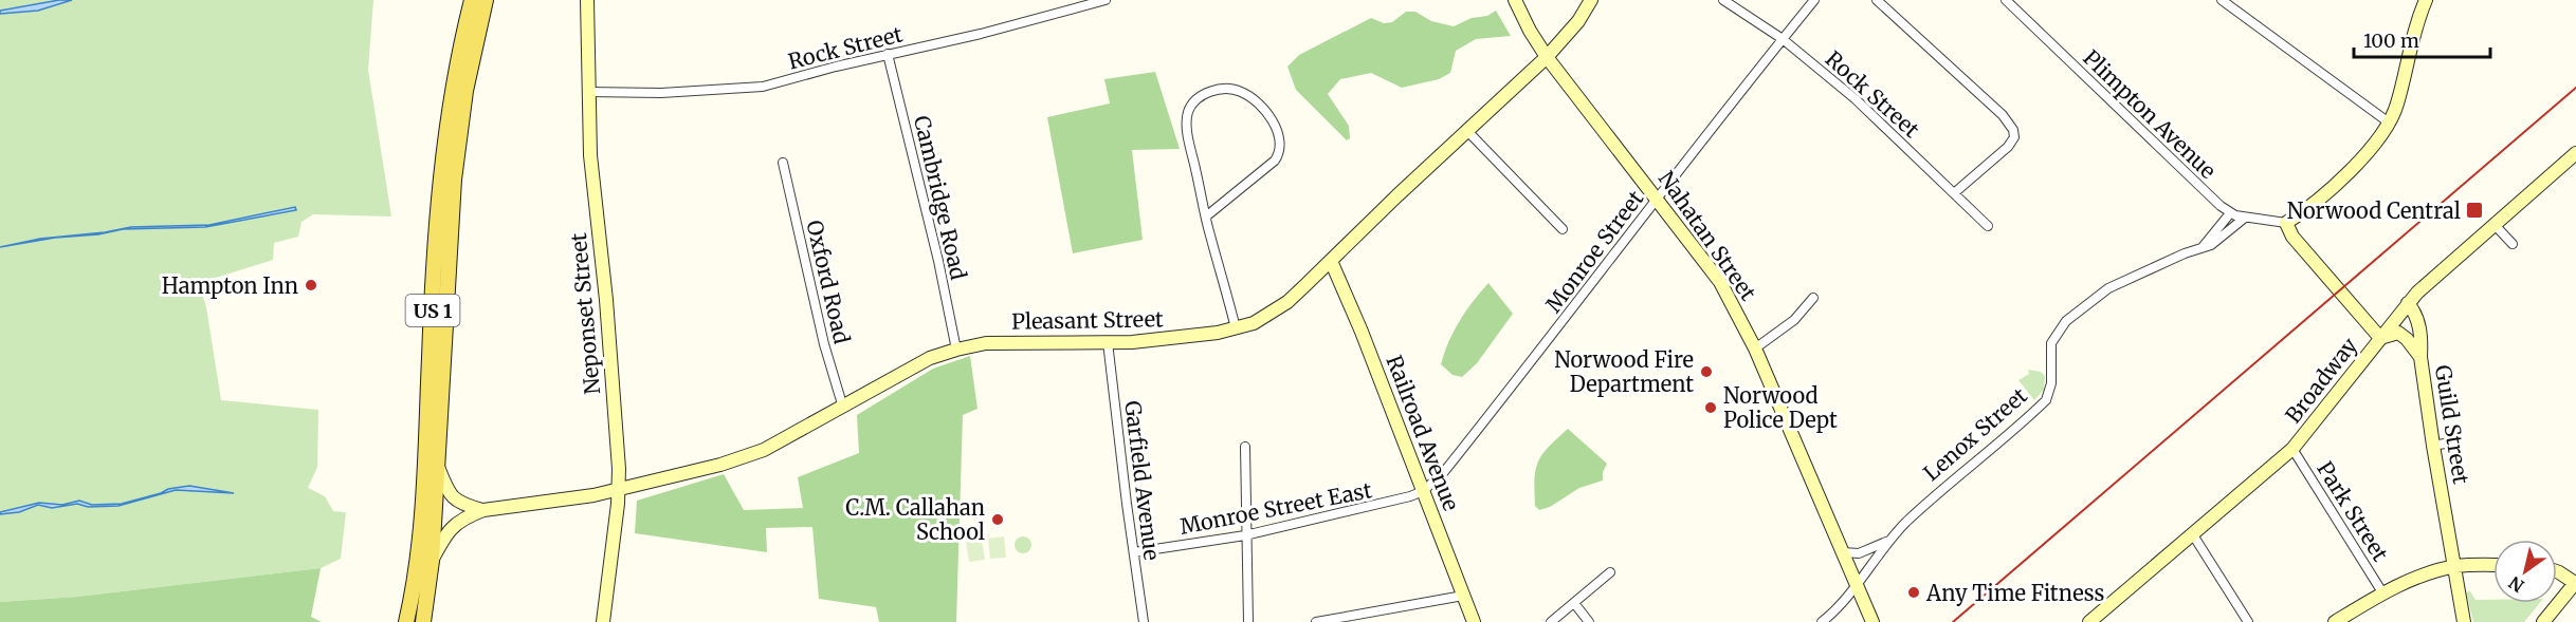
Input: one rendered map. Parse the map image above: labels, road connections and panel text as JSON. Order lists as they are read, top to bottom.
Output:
{
  "streets": {
    "main road": ["US 1"],
    "street": [
      "Rock Street",
      "Plimpton Avenue",
      "Cambridge Road",
      "Nahatan Street",
      "Monroe Street",
      "Oxford Road",
      "Neponset Street",
      "Pleasant Street",
      "Broadway",
      "Guild Street",
      "Railroad Avenue",
      "Lenox Street",
      "Garfield Avenue",
      "Monroe Street East",
      "Park Street"
    ]
  },
  "crossings": [
    ["Rock Street", "Cambridge Road"],
    ["Rock Street", "Monroe Street"],
    ["Rock Street", "Neponset Street"],
    ["Plimpton Avenue", "Lenox Street"],
    ["Cambridge Road", "Pleasant Street"],
    ["Nahatan Street", "Monroe Street"],
    ["Nahatan Street", "Pleasant Street"],
    ["Nahatan Street", "Lenox Street"],
    ["Monroe Street", "Railroad Avenue"],
    ["Monroe Street", "Monroe Street East"],
    ["Oxford Road", "Pleasant Street"],
    ["US 1", "Pleasant Street"],
    ["Neponset Street", "Pleasant Street"],
    ["Pleasant Street", "Railroad Avenue"],
    ["Pleasant Street", "Garfield Avenue"],
    ["Broadway", "Guild Street"],
    ["Broadway", "Park Street"],
    ["Railroad Avenue", "Monroe Street East"],
    ["Garfield Avenue", "Monroe Street East"]
  ],
  "places": {
    "transit": ["Norwood Central"],
    "other": [
      "Hampton Inn",
      "Norwood Fire Department",
      "Norwood Police Dept",
      "C.M. Callahan School",
      "Any Time Fitness"
    ]
  },
  "scale_bar": "100 m",
  "north": "bottom left"
}
